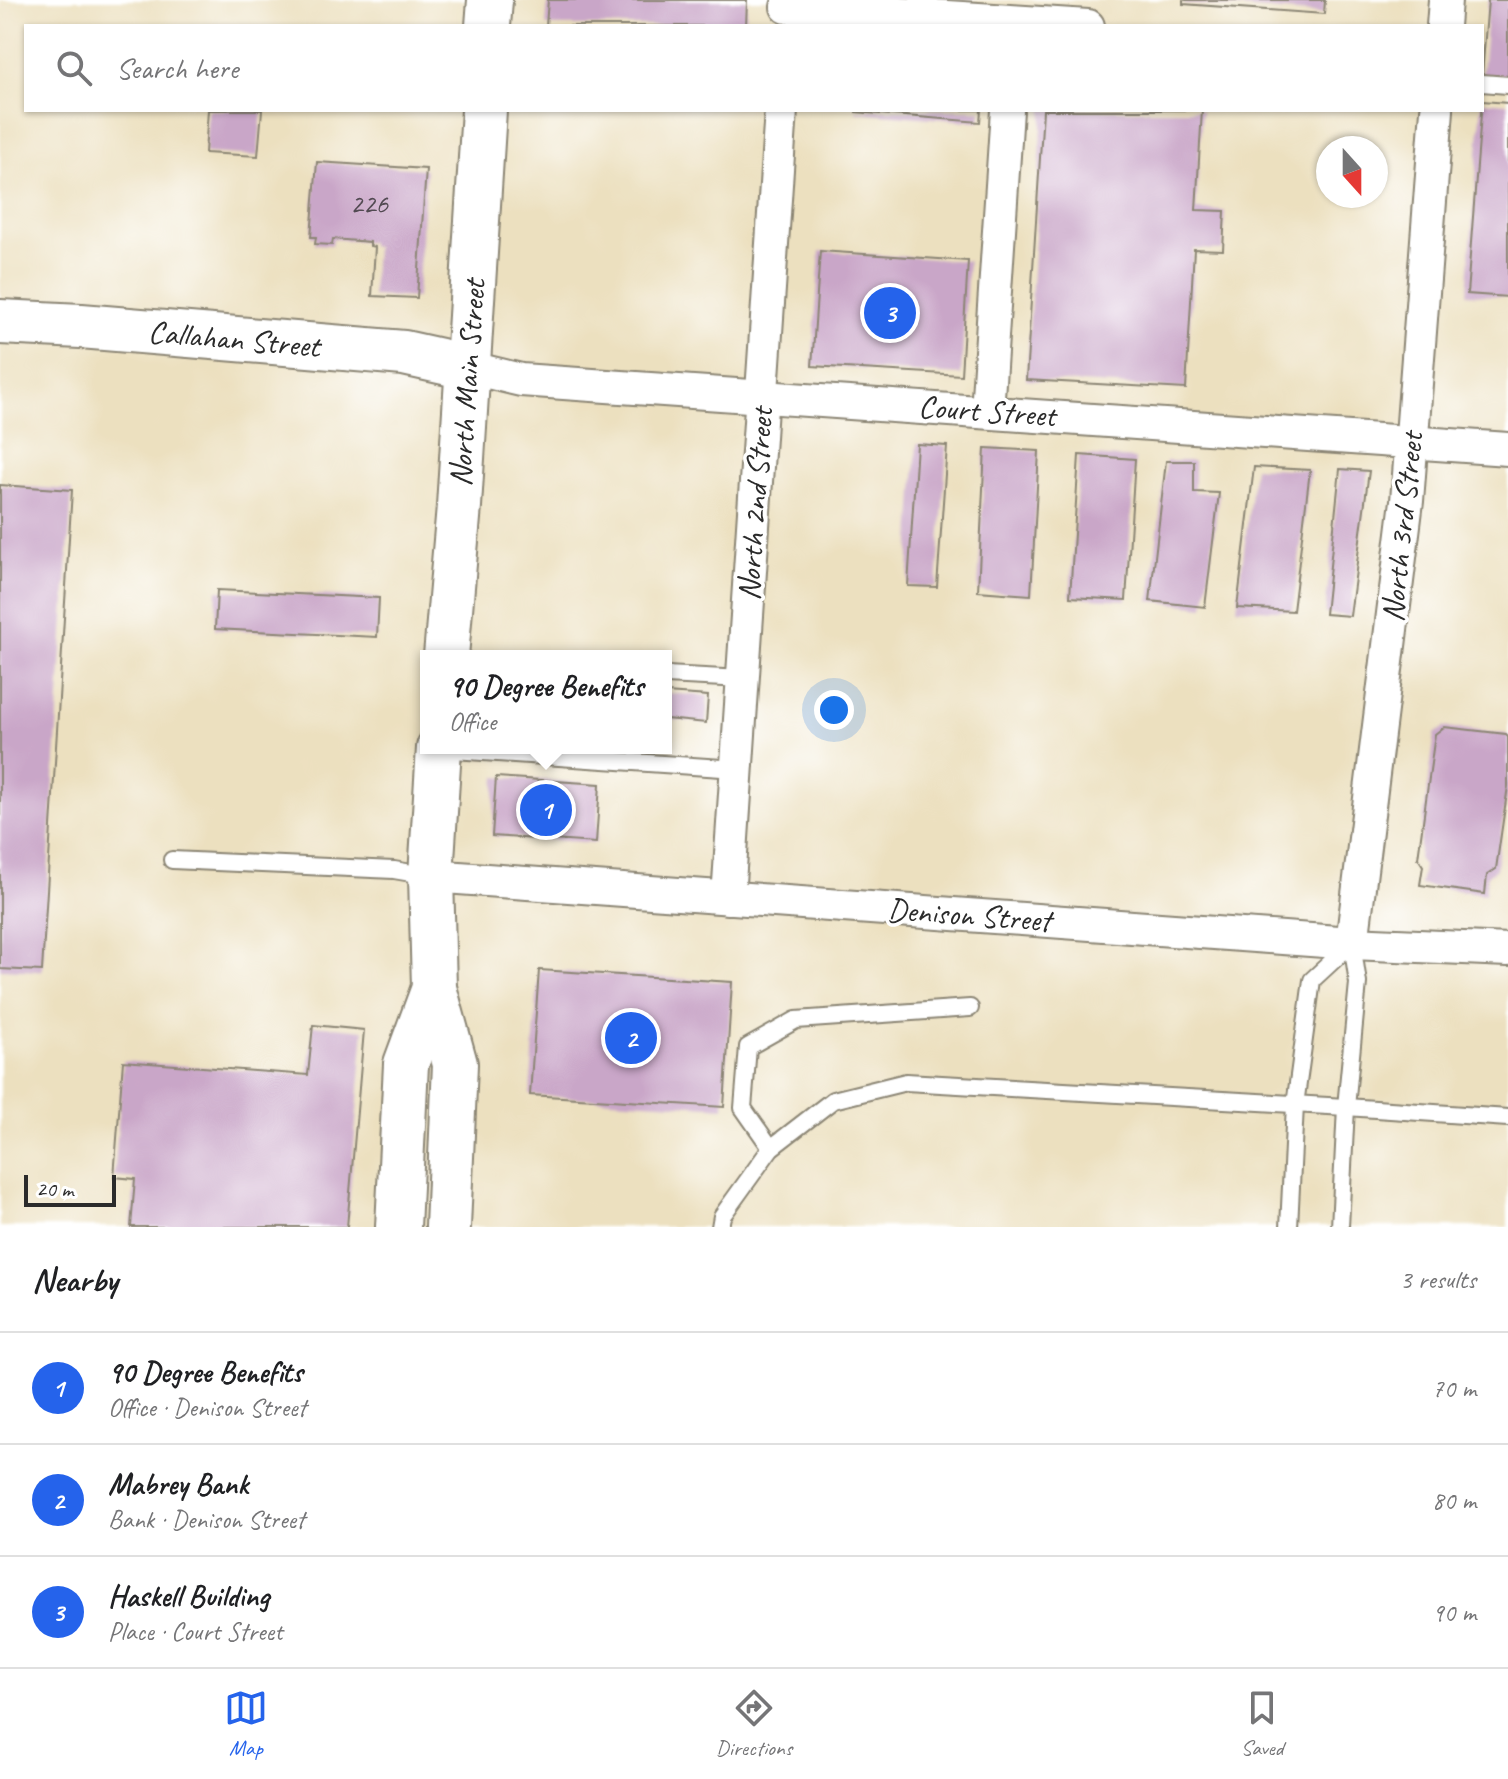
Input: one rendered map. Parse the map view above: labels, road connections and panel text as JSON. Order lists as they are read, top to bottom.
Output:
{
  "streets": {
    "main road": ["Callahan Street", "North Main Street"],
    "street": [
      "Court Street",
      "North 2nd Street",
      "North 3rd Street",
      "Denison Street"
    ]
  },
  "crossings": [
    ["Callahan Street", "North Main Street"],
    ["Callahan Street", "Court Street"],
    ["North Main Street", "Court Street"],
    ["Court Street", "North 2nd Street"],
    ["Court Street", "North 3rd Street"],
    ["North 2nd Street", "Denison Street"],
    ["North 3rd Street", "Denison Street"]
  ],
  "house_numbers": ["226"],
  "scale_bar": "20 m",
  "north": "bottom",
  "page": {
    "search": "Search here",
    "pins": ["3", "1", "2"],
    "popup": ["90 Degree Benefits", "Office"],
    "scale": "20 m",
    "heading": ["Nearby", "3 results"],
    "list": [
      {
        "mark": "1",
        "name": "90 Degree Benefits",
        "note": "Office · Denison Street",
        "value": "70 m"
      },
      {
        "mark": "2",
        "name": "Mabrey Bank",
        "note": "Bank · Denison Street",
        "value": "80 m"
      },
      {
        "mark": "3",
        "name": "Haskell Building",
        "note": "Place · Court Street",
        "value": "90 m"
      }
    ],
    "nav": ["Map", "Directions", "Saved"]
  }
}
